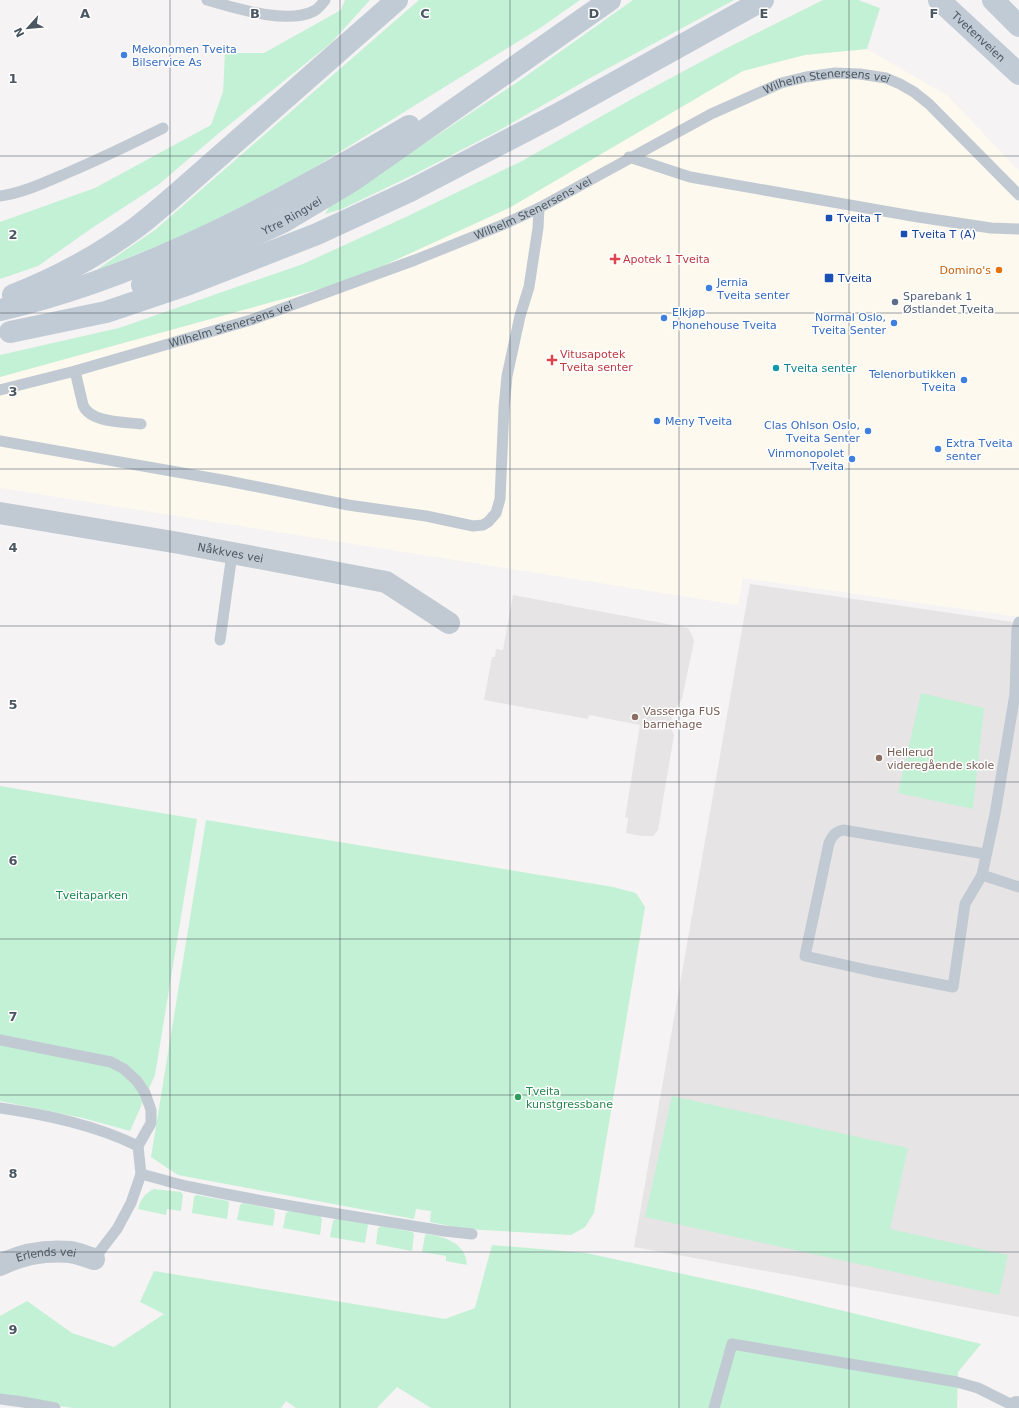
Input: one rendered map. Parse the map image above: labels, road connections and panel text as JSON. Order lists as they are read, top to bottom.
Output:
{
  "streets": {
    "main road": ["Tvetenveien", "Ytre Ringvei"],
    "street": ["Nåkkves vei", "Erlends vei"],
    "lane": ["Wilhelm Stenersens vei"]
  },
  "parks": ["Tveitaparken"],
  "places": {
    "other": [
      "Mekonomen Tveita Bilservice As",
      "Domino's",
      "Jernia Tveita senter",
      "Sparebank 1 Østlandet Tveita",
      "Elkjøp Phonehouse Tveita",
      "Normal Oslo, Tveita Senter",
      "Tveita senter",
      "Telenorbutikken Tveita",
      "Meny Tveita",
      "Clas Ohlson Oslo, Tveita Senter",
      "Extra Tveita senter",
      "Vinmonopolet Tveita",
      "Vassenga FUS barnehage",
      "Hellerud videregående skole",
      "Tveita kunstgressbane"
    ],
    "transit": ["Tveita T", "Tveita T (A)", "Tveita"],
    "health": ["Apotek 1 Tveita", "Vitusapotek Tveita senter"]
  },
  "north": "bottom left",
  "grid": {
    "columns": [
      "A",
      "B",
      "C",
      "D",
      "E",
      "F"
    ],
    "rows": [
      "1",
      "2",
      "3",
      "4",
      "5",
      "6",
      "7",
      "8",
      "9"
    ]
  }
}
